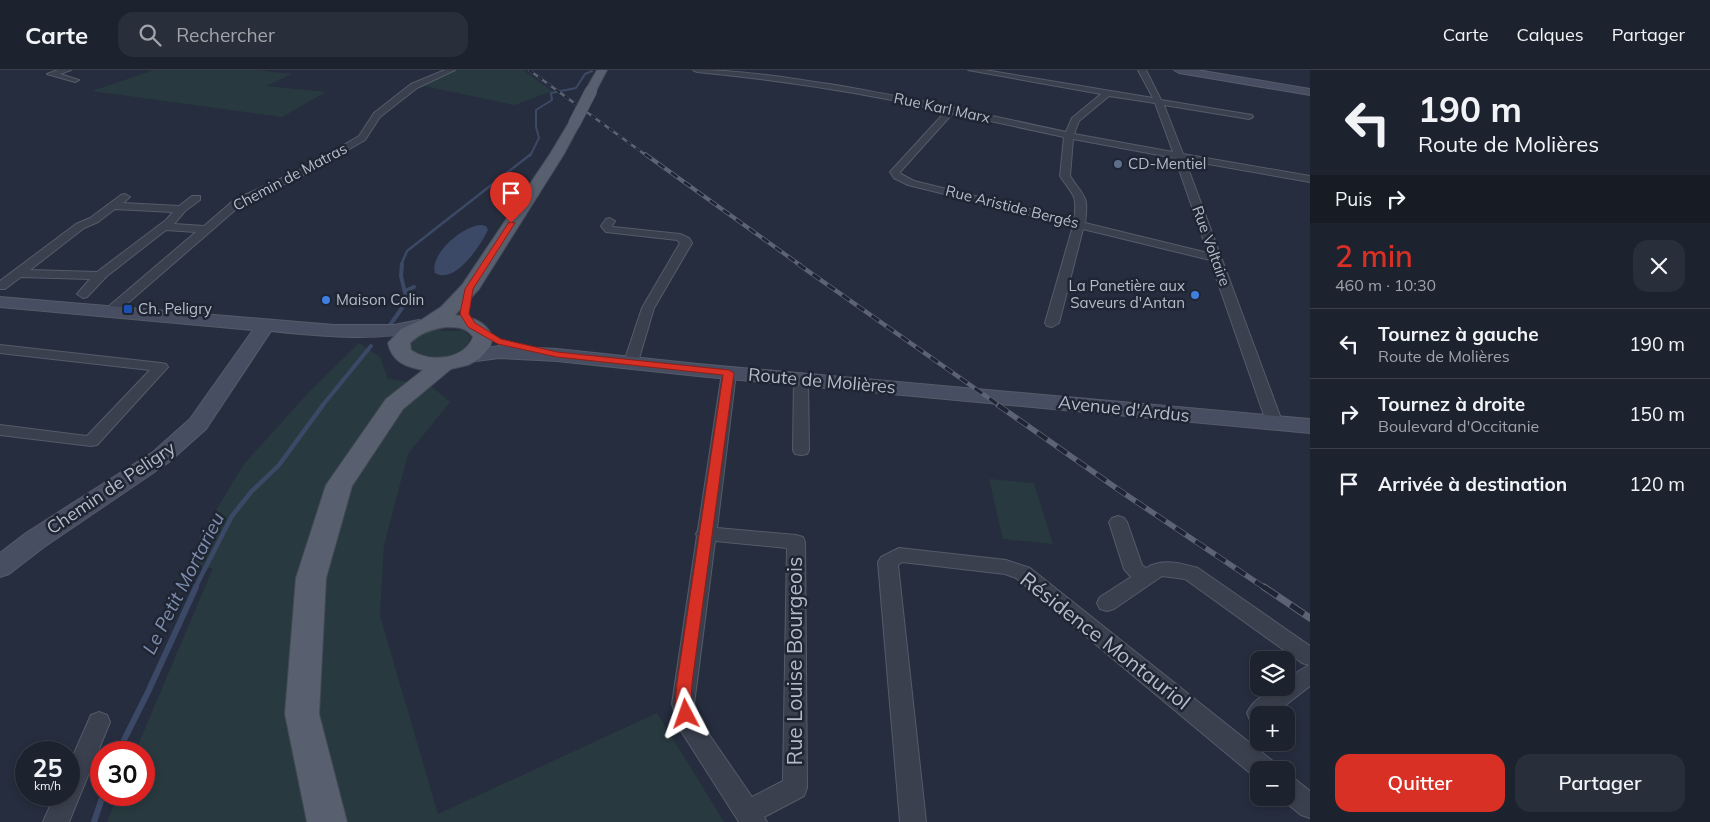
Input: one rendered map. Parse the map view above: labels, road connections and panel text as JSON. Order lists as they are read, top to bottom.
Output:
{
  "streets": {
    "main road": ["Route de Molières", "Avenue d'Ardus", "Chemin de Peligry"],
    "street": [
      "Rue Karl Marx",
      "Chemin de Matras",
      "Rue Aristide Bergés",
      "Rue Voltaire",
      "Résidence Montauriol",
      "Rue Louise Bourgeois"
    ]
  },
  "crossings": [
    ["Rue Karl Marx", "Rue Aristide Bergés"],
    ["Rue Karl Marx", "Rue Voltaire"],
    ["Rue Aristide Bergés", "Rue Voltaire"],
    ["Rue Voltaire", "Avenue d'Ardus"],
    ["Route de Molières", "Avenue d'Ardus"]
  ],
  "water": ["Le Petit Mortarieu"],
  "places": {
    "other": ["CD-Mentiel", "La Panetière aux Saveurs d'Antan", "Maison Colin"],
    "transit": ["Ch. Peligry"]
  },
  "page": {
    "header": "Carte",
    "search": "Rechercher",
    "nav": ["Carte", "Calques", "Partager"],
    "turn": ["190 m", "Route de Molières"],
    "then": "Puis",
    "heading": ["2 min", "460 m · 10:30"],
    "list": [
      {
        "name": "Tournez à gauche",
        "note": "Route de Molières",
        "value": "190 m"
      },
      {
        "name": "Tournez à droite",
        "note": "Boulevard d'Occitanie",
        "value": "150 m"
      },
      {
        "name": "Arrivée à destination",
        "value": "120 m"
      }
    ],
    "map_buttons": ["+", "−"],
    "speed": "25 km/h",
    "limit": "30",
    "buttons": ["Quitter", "Partager"]
  }
}
